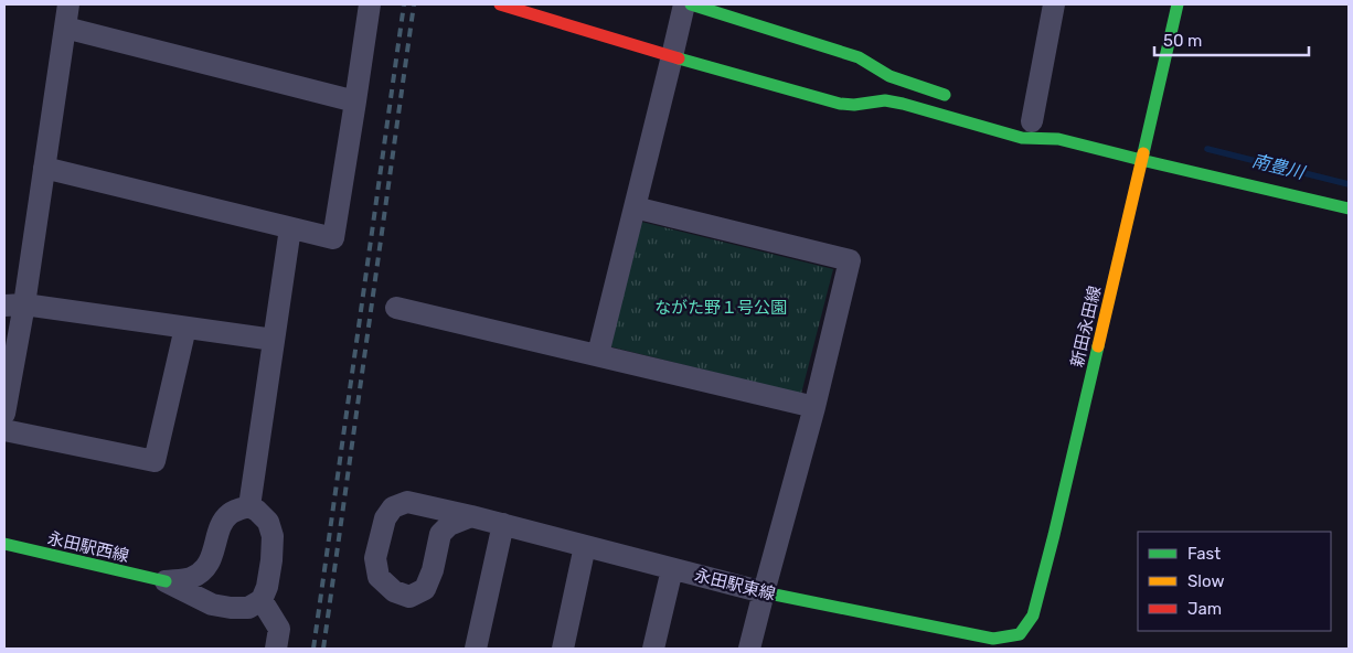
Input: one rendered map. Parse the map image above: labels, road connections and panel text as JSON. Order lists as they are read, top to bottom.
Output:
{
  "streets": {
    "street": ["新田永田線", "永田駅西線", "永田駅東線"]
  },
  "crossings": [
    ["新田永田線", "永田駅東線"]
  ],
  "water": ["南豊川"],
  "parks": ["ながた野１号公園"],
  "legend": ["Fast", "Slow", "Jam"],
  "scale_bar": "50 m"
}
